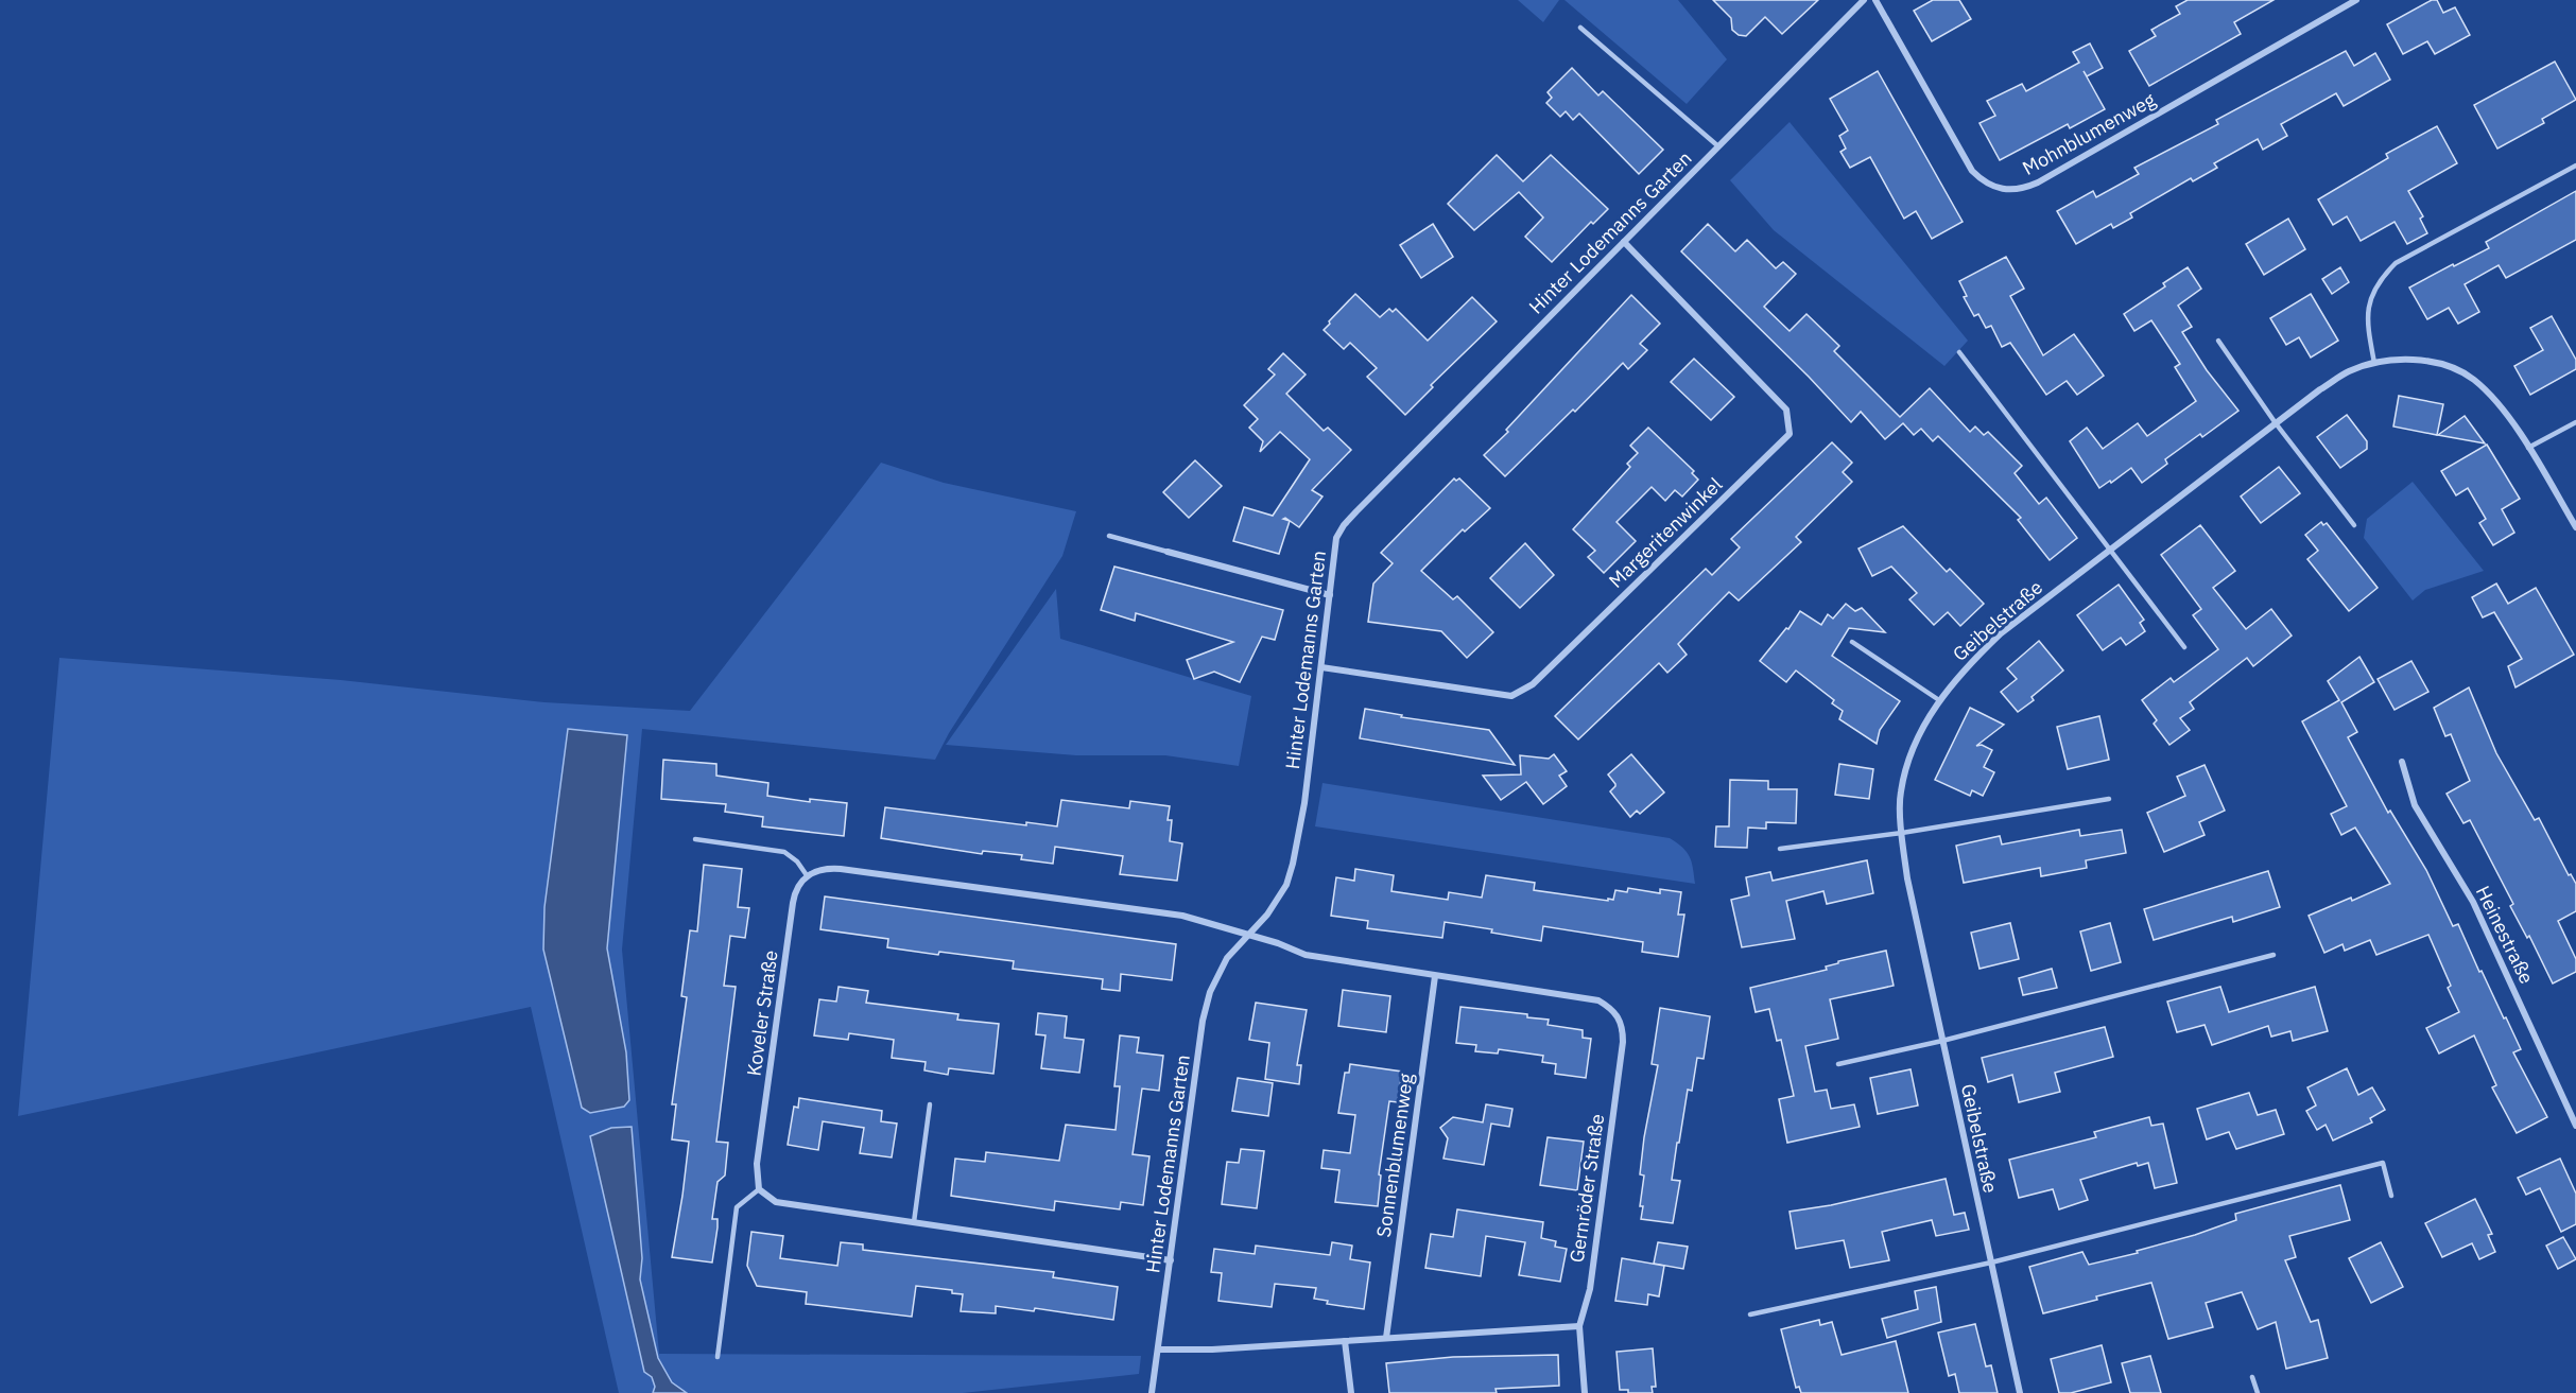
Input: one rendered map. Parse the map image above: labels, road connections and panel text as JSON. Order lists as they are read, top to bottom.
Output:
{
  "streets": {
    "street": [
      "Mohnblumenweg",
      "Hinter Lodemanns Garten",
      "Margeritenwinkel",
      "Geibelstraße",
      "Heinestraße",
      "Koveler Straße",
      "Sonnenblumenweg",
      "Gernröder Straße"
    ]
  },
  "crossings": [
    ["Hinter Lodemanns Garten", "Margeritenwinkel"],
    ["Hinter Lodemanns Garten", "Gernröder Straße"],
    ["Sonnenblumenweg", "Gernröder Straße"]
  ]
}
